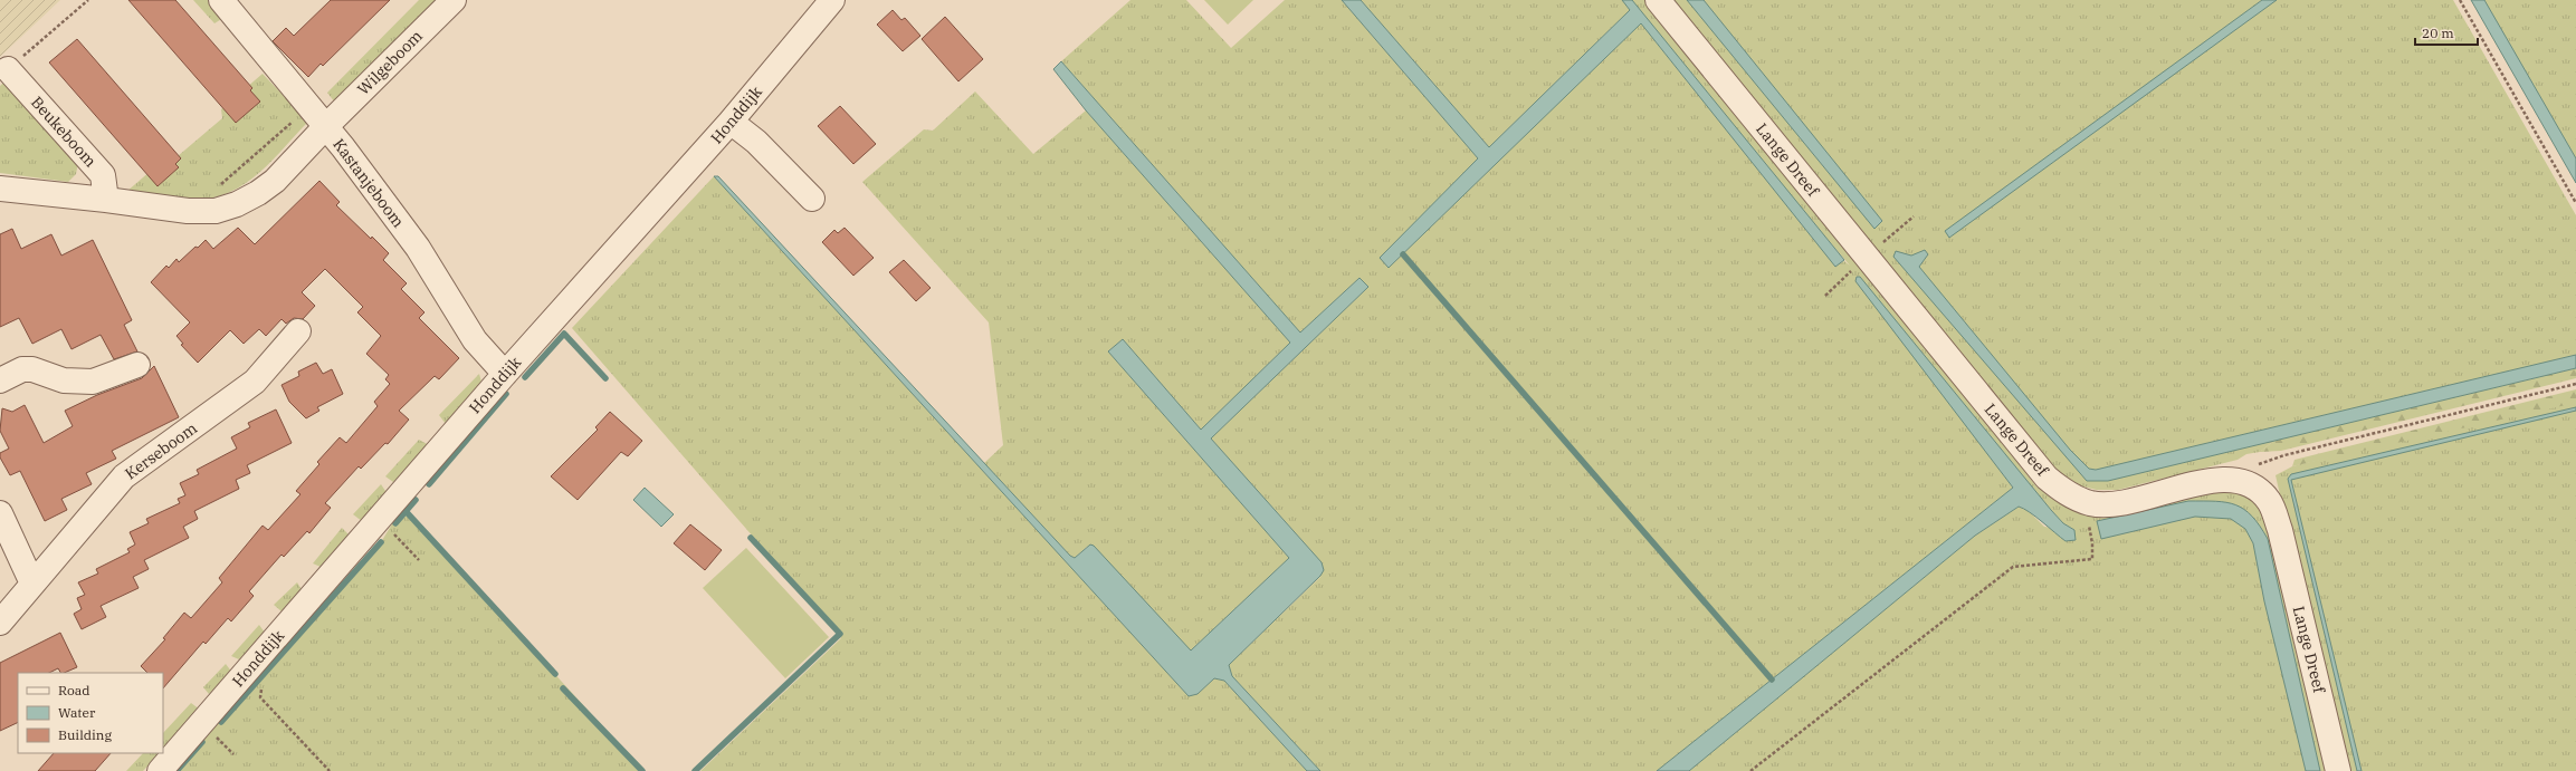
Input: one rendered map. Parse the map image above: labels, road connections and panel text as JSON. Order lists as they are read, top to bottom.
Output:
{
  "streets": {
    "street": [
      "Wilgeboom",
      "Honddijk",
      "Beukeboom",
      "Lange Dreef",
      "Kastanjeboom",
      "Kerseboom"
    ]
  },
  "crossings": [
    ["Wilgeboom", "Kastanjeboom"],
    ["Honddijk", "Kastanjeboom"]
  ],
  "legend": ["Road", "Water", "Building"],
  "scale_bar": "20 m"
}
